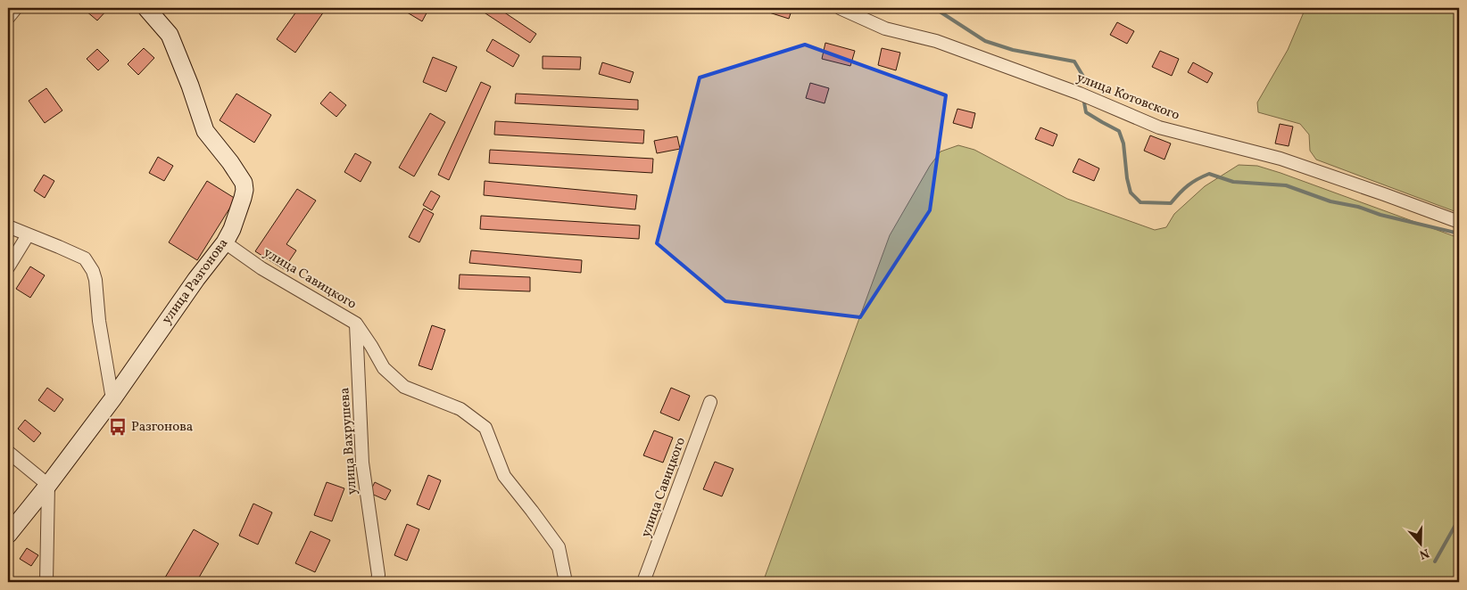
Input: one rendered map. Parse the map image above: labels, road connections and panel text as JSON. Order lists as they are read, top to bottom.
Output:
{
  "streets": {
    "street": [
      "улица Котовского",
      "улица Савицкого",
      "улица Разгонова",
      "улица Вахрушева"
    ]
  },
  "crossings": [
    ["улица Савицкого", "улица Разгонова"],
    ["улица Савицкого", "улица Вахрушева"]
  ],
  "places": {
    "bus stop": ["Разгонова"]
  },
  "north": "bottom"
}
